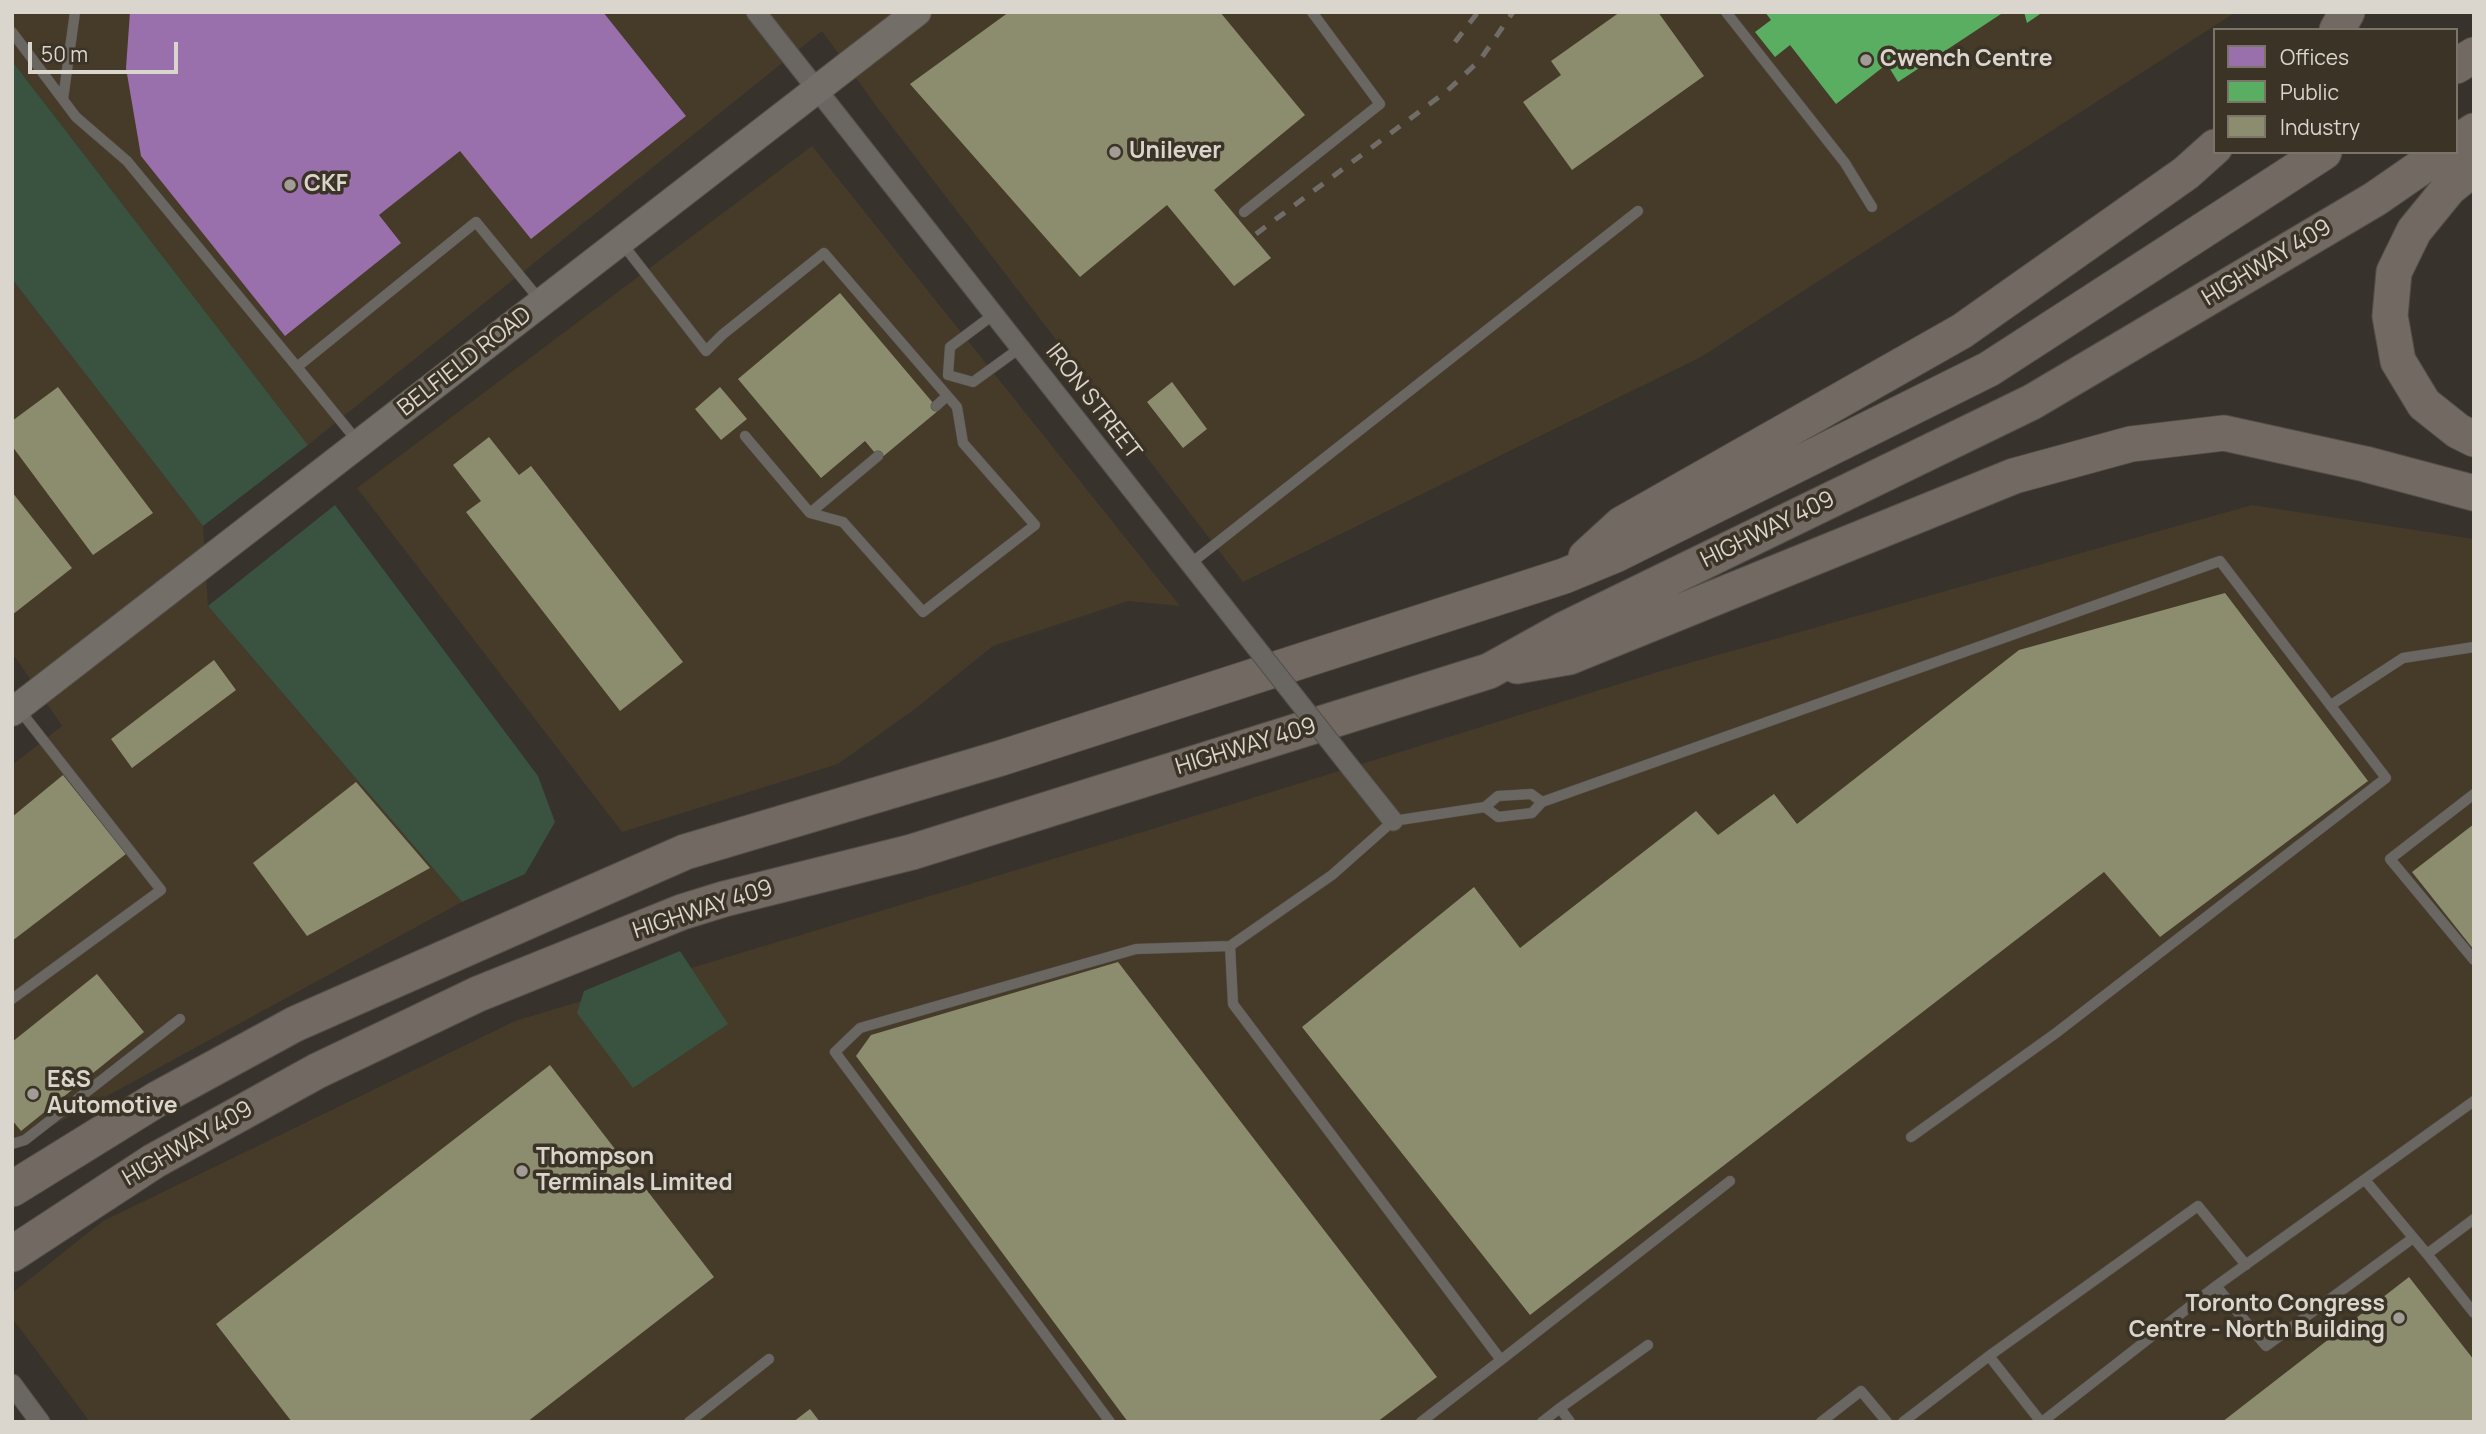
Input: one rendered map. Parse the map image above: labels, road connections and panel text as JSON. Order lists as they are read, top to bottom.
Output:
{
  "streets": {
    "highway": ["HIGHWAY 409"],
    "main road": ["BELFIELD ROAD"],
    "street": ["IRON STREET"]
  },
  "crossings": [
    ["BELFIELD ROAD", "IRON STREET"]
  ],
  "places": [
    "Cwench Centre",
    "Unilever",
    "CKF",
    "E&S Automotive",
    "Thompson Terminals Limited",
    "Toronto Congress Centre - North Building"
  ],
  "legend": ["Offices", "Public", "Industry"],
  "scale_bar": "50 m"
}
